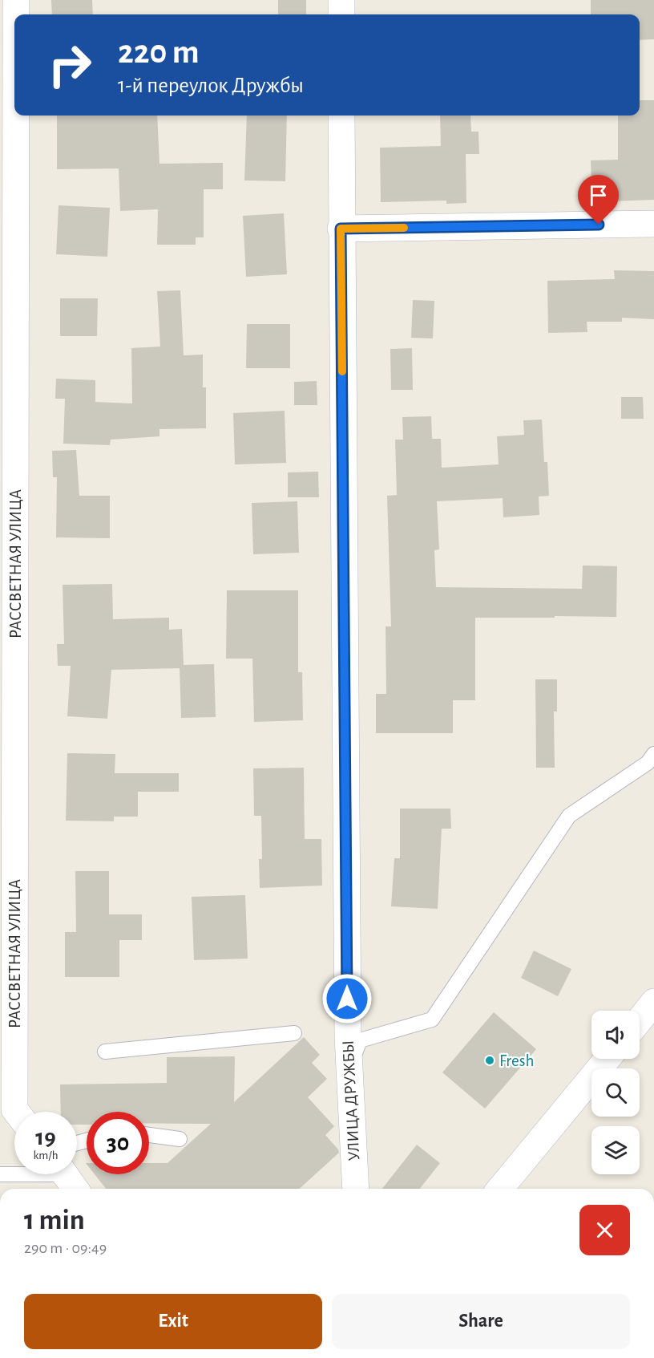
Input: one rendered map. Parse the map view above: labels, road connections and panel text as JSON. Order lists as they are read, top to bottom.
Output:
{
  "streets": {
    "street": ["РАССВЕТНАЯ УЛИЦА", "УЛИЦА ДРУЖБЫ"]
  },
  "places": ["Fresh"],
  "page": {
    "turn": ["220 m", "1-й переулок Дружбы"],
    "speed": "19 km/h",
    "limit": "30",
    "heading": ["1 min", "290 m · 09:49"],
    "buttons": ["Exit", "Share"]
  }
}
